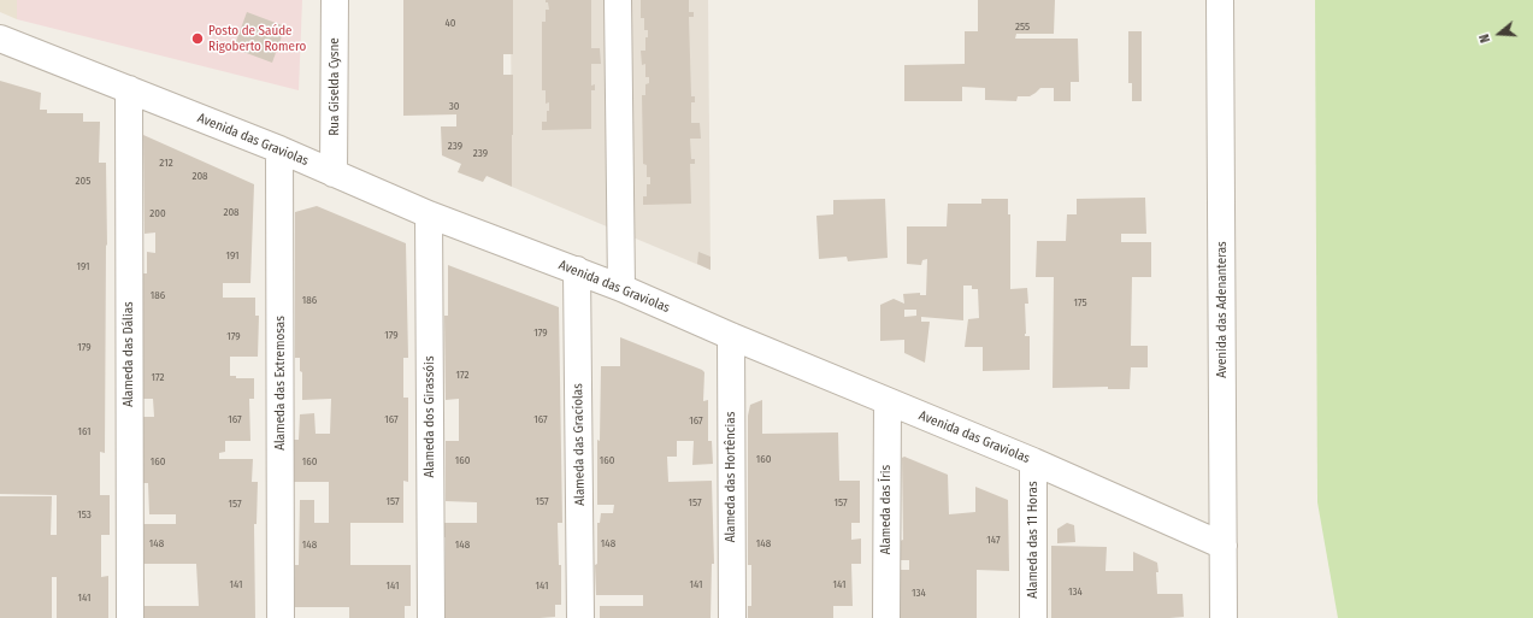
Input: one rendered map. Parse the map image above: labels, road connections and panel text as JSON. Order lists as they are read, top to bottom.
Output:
{
  "streets": {
    "street": [
      "Rua Giselda Cysne",
      "Avenida das Graviolas",
      "Avenida das Adenanteras",
      "Alameda das Dálias",
      "Alameda das Extremosas",
      "Alameda dos Girassóis",
      "Alameda das Gracíolas",
      "Alameda das Hortências",
      "Alameda das Íris",
      "Alameda das 11 Horas"
    ]
  },
  "crossings": [
    ["Rua Giselda Cysne", "Avenida das Graviolas"],
    ["Avenida das Graviolas", "Avenida das Adenanteras"],
    ["Avenida das Graviolas", "Alameda das Dálias"],
    ["Avenida das Graviolas", "Alameda das Extremosas"],
    ["Avenida das Graviolas", "Alameda dos Girassóis"],
    ["Avenida das Graviolas", "Alameda das Gracíolas"],
    ["Avenida das Graviolas", "Alameda das Hortências"],
    ["Avenida das Graviolas", "Alameda das Íris"],
    ["Avenida das Graviolas", "Alameda das 11 Horas"]
  ],
  "places": ["Posto de Saúde Rigoberto Romero"],
  "house_numbers": [
    "40",
    "255",
    "30",
    "239",
    "239",
    "212",
    "208",
    "205",
    "208",
    "200",
    "191",
    "191",
    "186",
    "186",
    "175",
    "179",
    "179",
    "179",
    "179",
    "172",
    "172",
    "167",
    "167",
    "167",
    "167",
    "161",
    "160",
    "160",
    "160",
    "160",
    "160",
    "157",
    "157",
    "157",
    "157",
    "157",
    "153",
    "147",
    "148",
    "148",
    "148",
    "148",
    "148",
    "141",
    "141",
    "141",
    "141",
    "141",
    "134",
    "134",
    "141"
  ],
  "north": "left"
}
